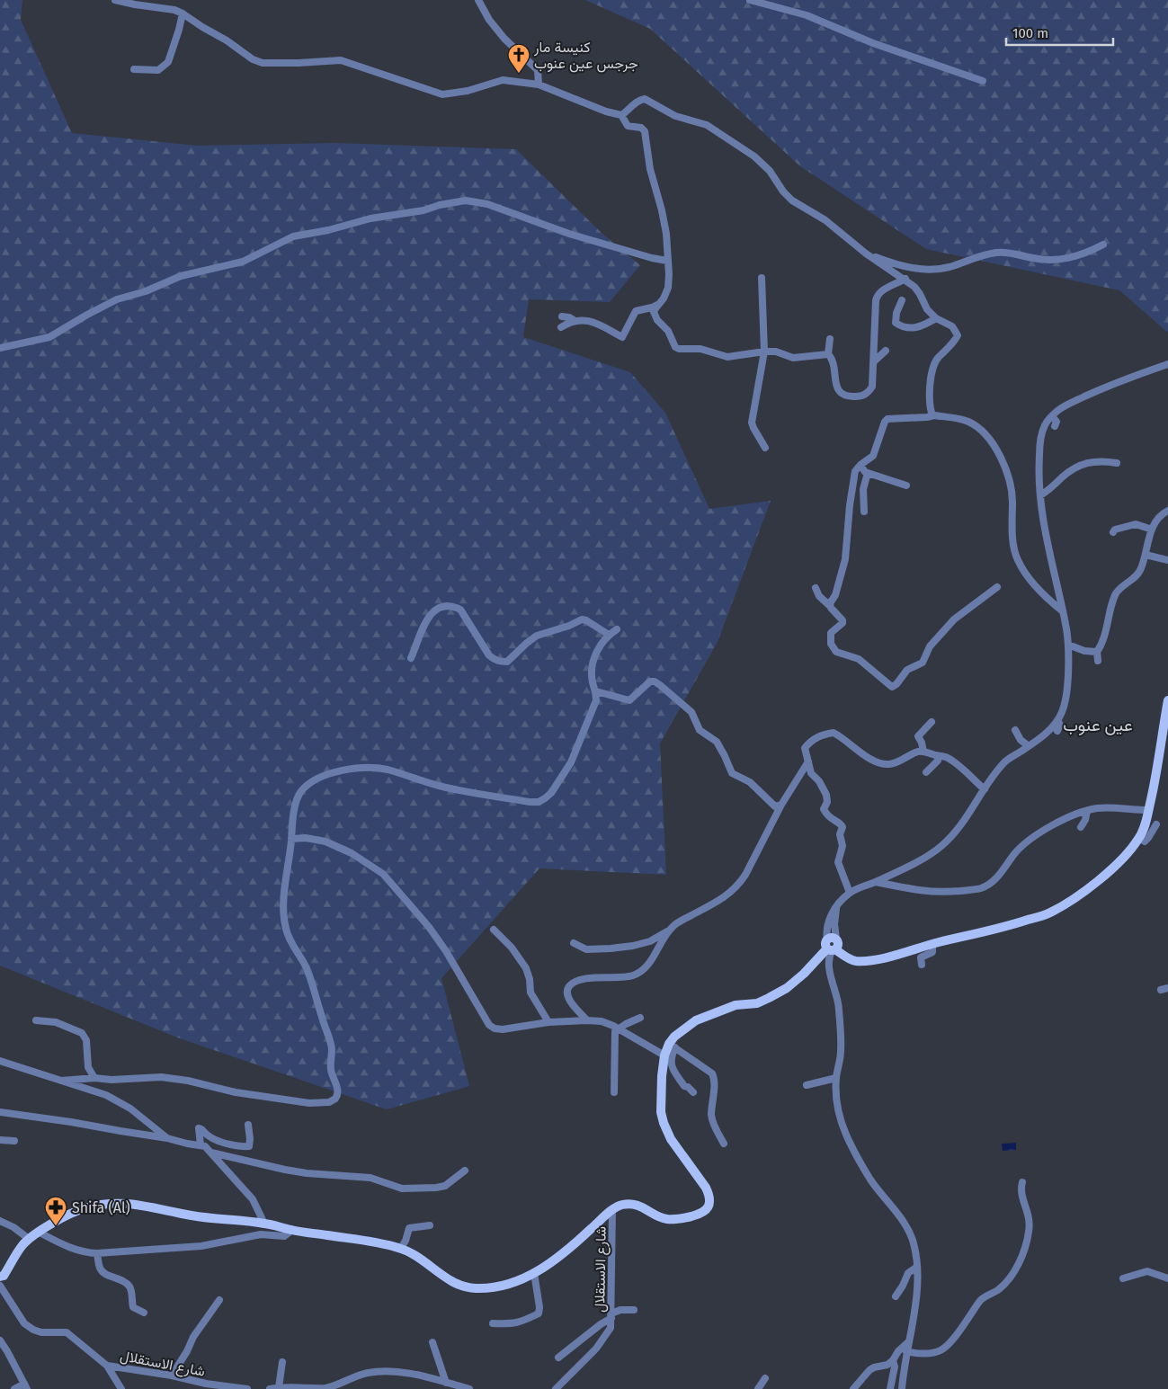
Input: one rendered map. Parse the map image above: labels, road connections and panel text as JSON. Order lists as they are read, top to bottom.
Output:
{
  "streets": {
    "street": ["شارع الاستقلال"]
  },
  "districts": ["عين عنوب"],
  "places": {
    "church": ["كنيسة مار جرجس عين عنوب"],
    "pharmacy": ["Shifa (Al)"]
  },
  "scale_bar": "100 m"
}
